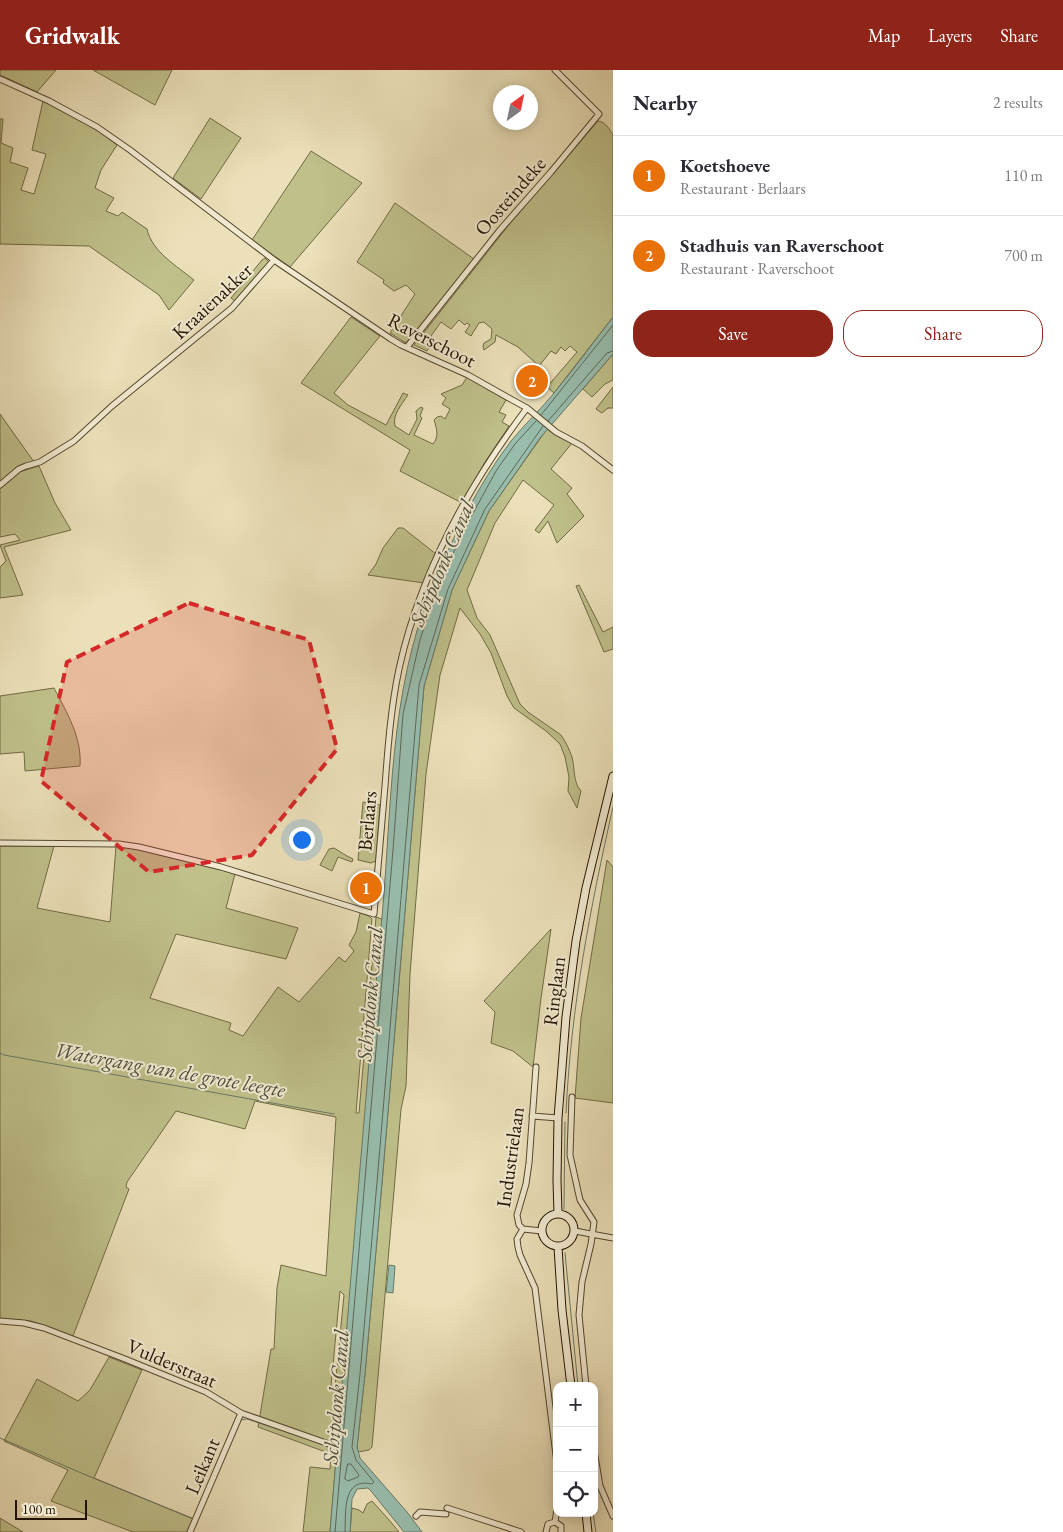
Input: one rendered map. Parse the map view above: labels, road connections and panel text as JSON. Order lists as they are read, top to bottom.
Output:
{
  "streets": {
    "main road": ["Ringlaan"],
    "street": [
      "Oosteindeke",
      "Kraaienakker",
      "Raverschoot",
      "Berlaars",
      "Industrielaan",
      "Vulderstraat",
      "Leikant"
    ]
  },
  "crossings": [
    ["Oosteindeke", "Raverschoot"],
    ["Kraaienakker", "Raverschoot"],
    ["Raverschoot", "Berlaars"],
    ["Ringlaan", "Industrielaan"],
    ["Vulderstraat", "Leikant"]
  ],
  "water": ["Schipdonk Canal", "Watergang van de grote leegte"],
  "scale_bar": "100 m",
  "north": "top right",
  "page": {
    "header": "Gridwalk",
    "nav": ["Map", "Layers", "Share"],
    "heading": ["Nearby", "2 results"],
    "list": [
      {
        "mark": "1",
        "name": "Koetshoeve",
        "note": "Restaurant · Berlaars",
        "value": "110 m"
      },
      {
        "mark": "2",
        "name": "Stadhuis van Raverschoot",
        "note": "Restaurant · Raverschoot",
        "value": "700 m"
      }
    ],
    "buttons": ["Save", "Share"],
    "pins": ["2", "1"],
    "map_buttons": ["+", "−"],
    "scale": "100 m"
  }
}
